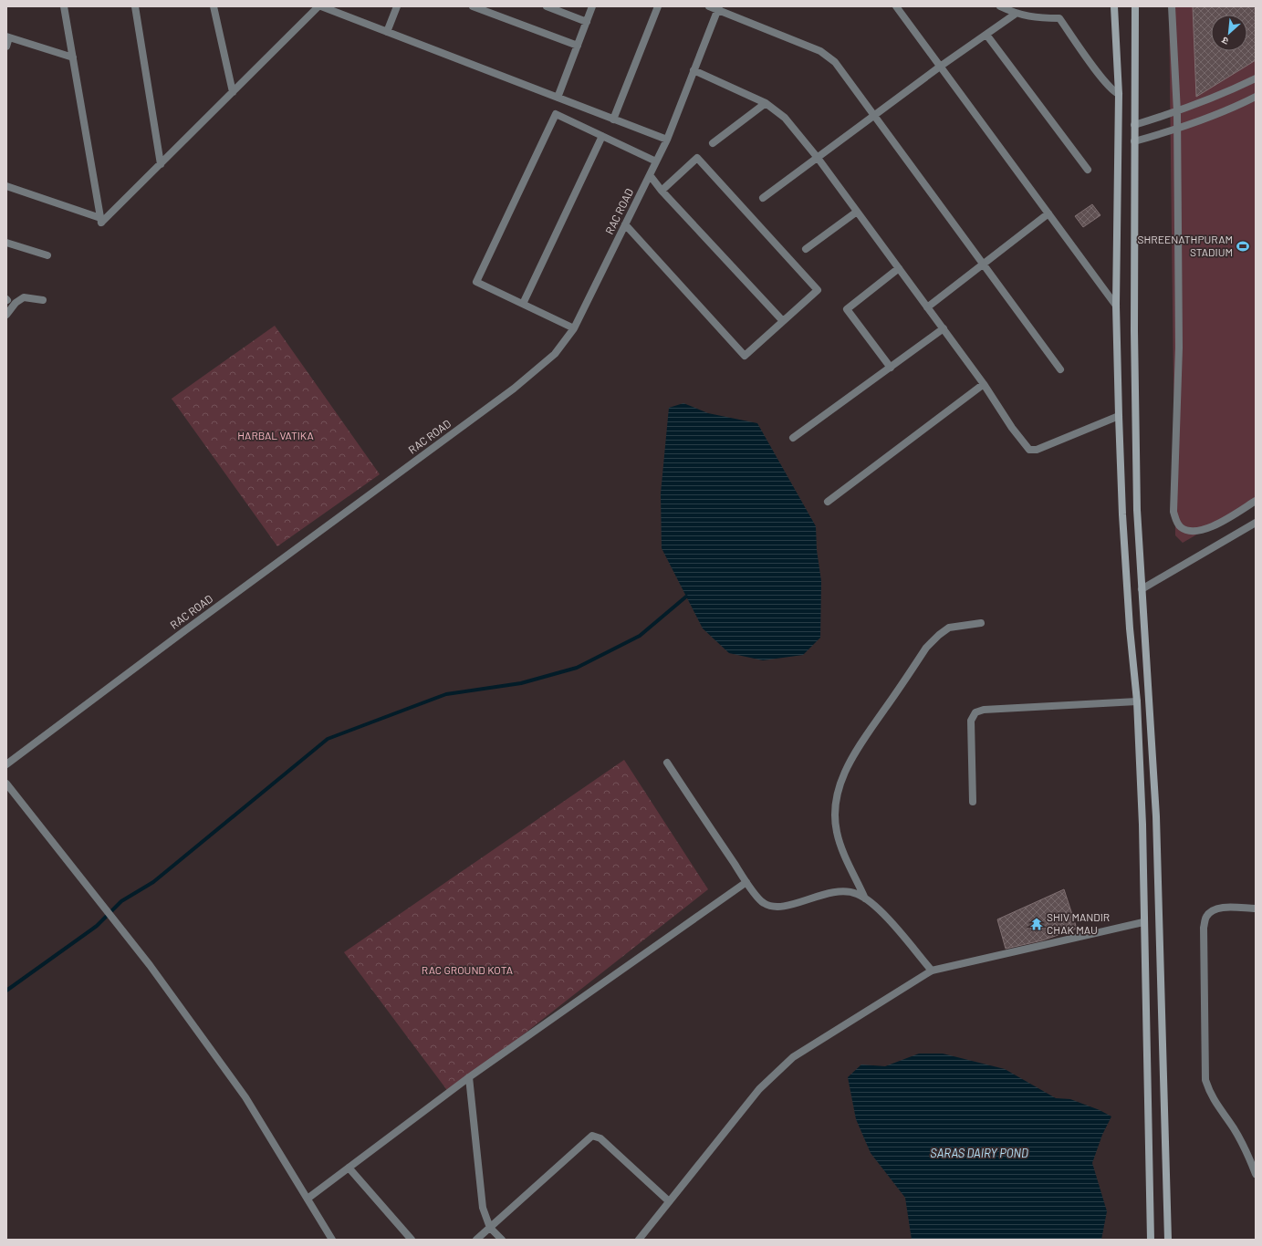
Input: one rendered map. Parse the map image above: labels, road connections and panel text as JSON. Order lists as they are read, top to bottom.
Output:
{
  "streets": {
    "street": ["RAC ROAD"]
  },
  "water": ["SARAS DAIRY POND"],
  "parks": ["HARBAL VATIKA", "RAC GROUND KOTA"],
  "places": {
    "sports": ["SHREENATHPURAM STADIUM"],
    "temple": ["SHIV MANDIR CHAK MAU"]
  },
  "north": "bottom left"
}
